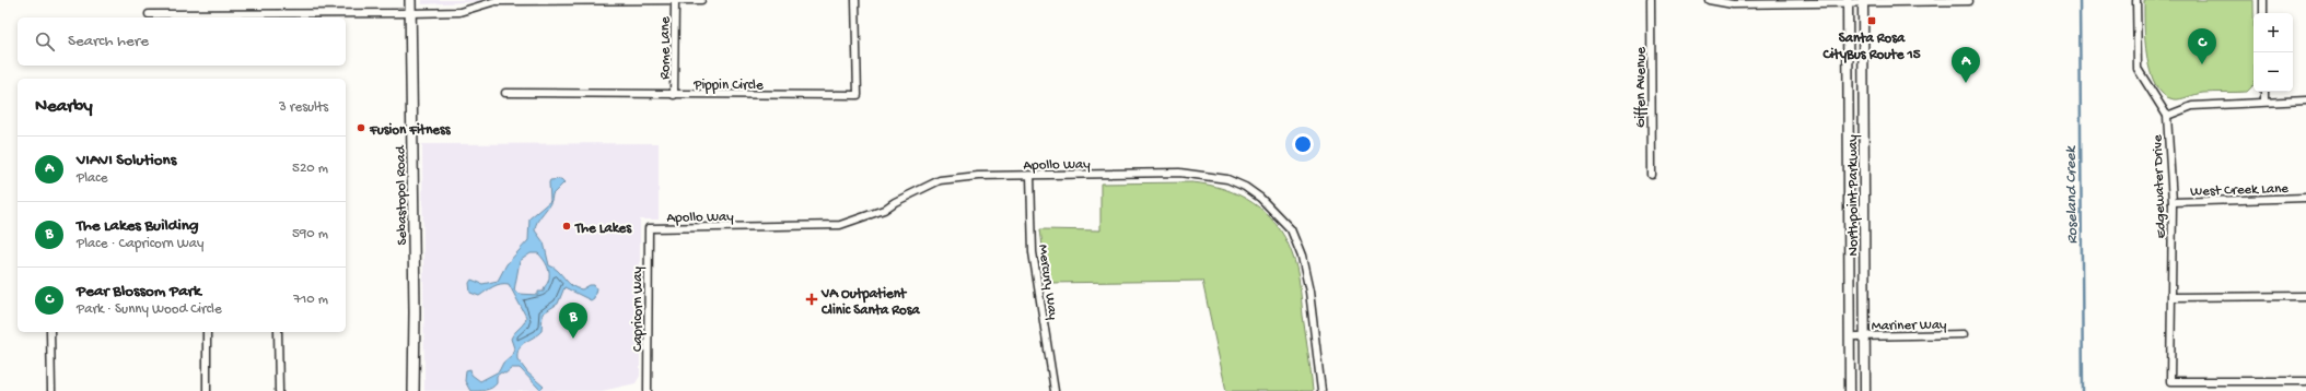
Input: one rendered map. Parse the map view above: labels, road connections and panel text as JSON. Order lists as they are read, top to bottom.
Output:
{
  "streets": {
    "main road": ["Sebastopol Road"],
    "street": [
      "Rome Lane",
      "Pippin Circle",
      "Giffen Avenue",
      "Apollo Way",
      "Edgewater Drive",
      "West Creek Lane",
      "Northpoint Parkway",
      "Mercury Way",
      "Capricorn Way",
      "Mariner Way"
    ]
  },
  "crossings": [
    ["Rome Lane", "Pippin Circle"],
    ["Apollo Way", "Mercury Way"],
    ["Apollo Way", "Capricorn Way"],
    ["Edgewater Drive", "West Creek Lane"],
    ["Northpoint Parkway", "Mariner Way"]
  ],
  "water": ["Roseland Creek"],
  "places": {
    "transit": ["Santa Rosa CityBus Route 15"],
    "other": ["Fusion Fitness", "The Lakes"],
    "health": ["VA Outpatient Clinic Santa Rosa"]
  },
  "page": {
    "map_buttons": ["+", "−"],
    "search": "Search here",
    "pins": ["C", "A", "B"],
    "heading": ["Nearby", "3 results"],
    "list": [
      {
        "mark": "A",
        "name": "VIAVI Solutions",
        "note": "Place",
        "value": "520 m"
      },
      {
        "mark": "B",
        "name": "The Lakes Building",
        "note": "Place · Capricorn Way",
        "value": "590 m"
      },
      {
        "mark": "C",
        "name": "Pear Blossom Park",
        "note": "Park · Sunny Wood Circle",
        "value": "710 m"
      }
    ]
  }
}
